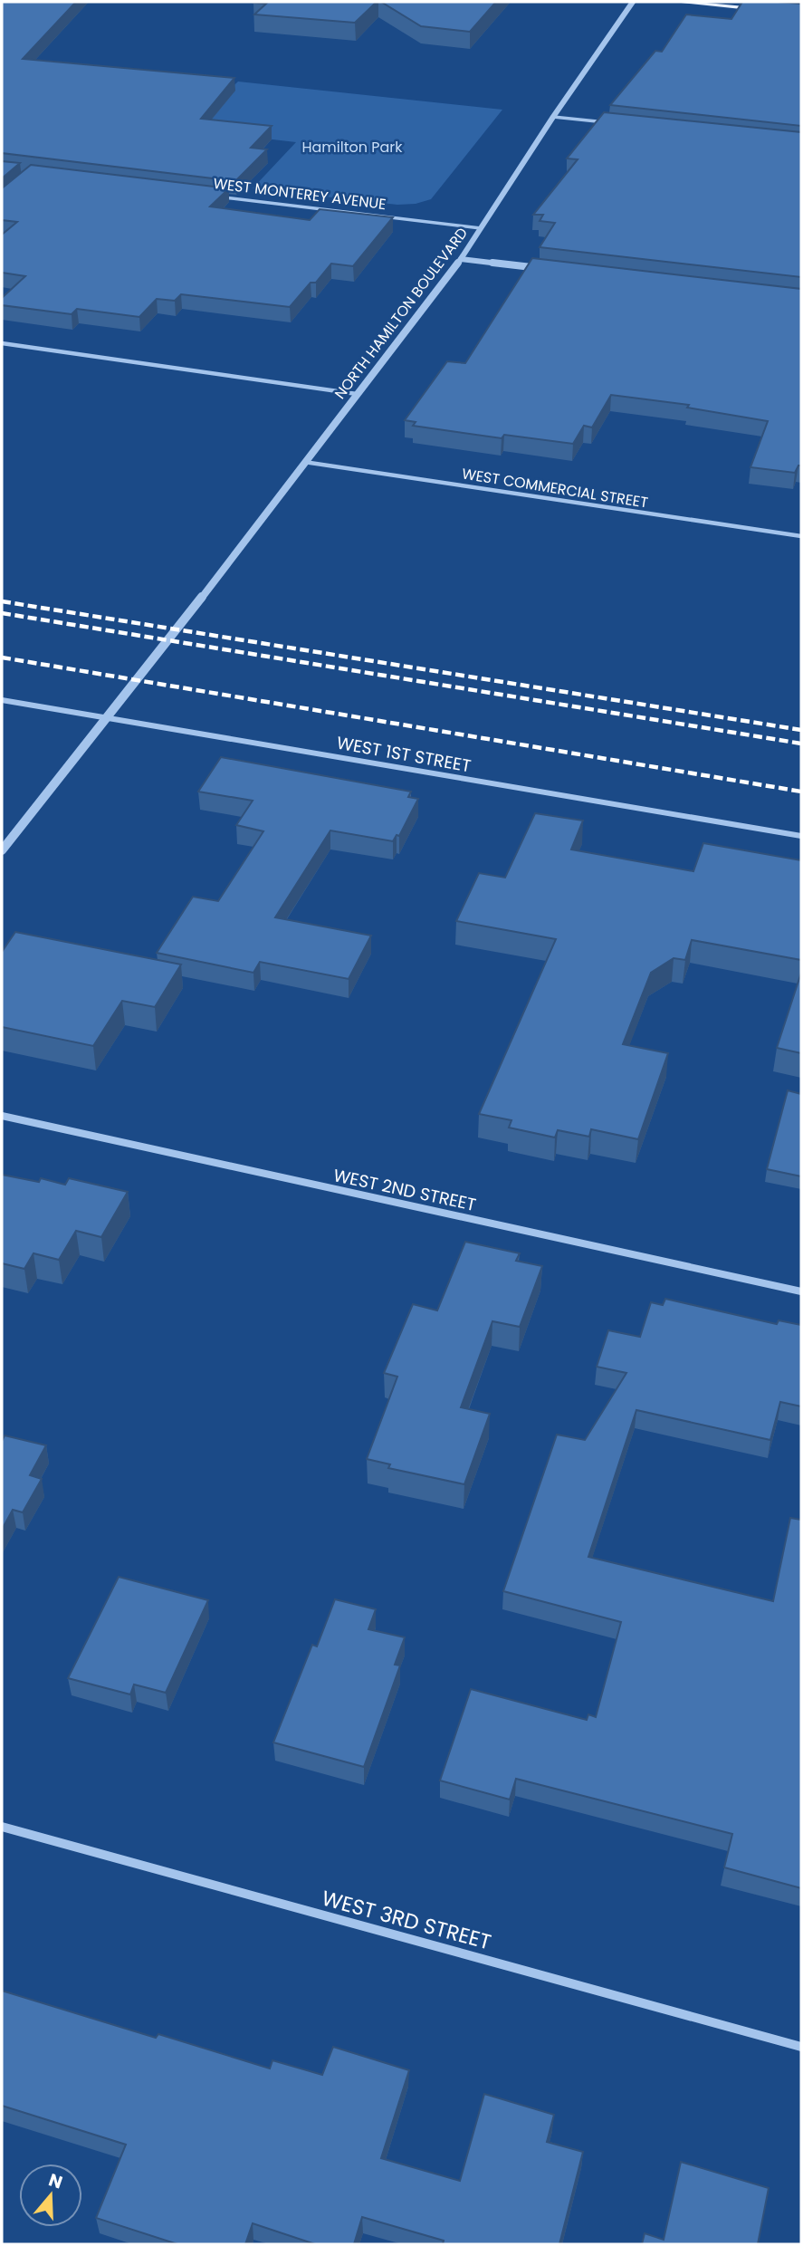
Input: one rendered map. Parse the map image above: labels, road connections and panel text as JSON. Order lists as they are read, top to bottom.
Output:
{
  "streets": {
    "street": [
      "WEST MONTEREY AVENUE",
      "NORTH HAMILTON BOULEVARD",
      "WEST COMMERCIAL STREET",
      "WEST 1ST STREET",
      "WEST 2ND STREET",
      "WEST 3RD STREET"
    ]
  },
  "crossings": [
    ["WEST MONTEREY AVENUE", "NORTH HAMILTON BOULEVARD"],
    ["NORTH HAMILTON BOULEVARD", "WEST COMMERCIAL STREET"]
  ],
  "parks": ["Hamilton Park"],
  "north": "top"
}
